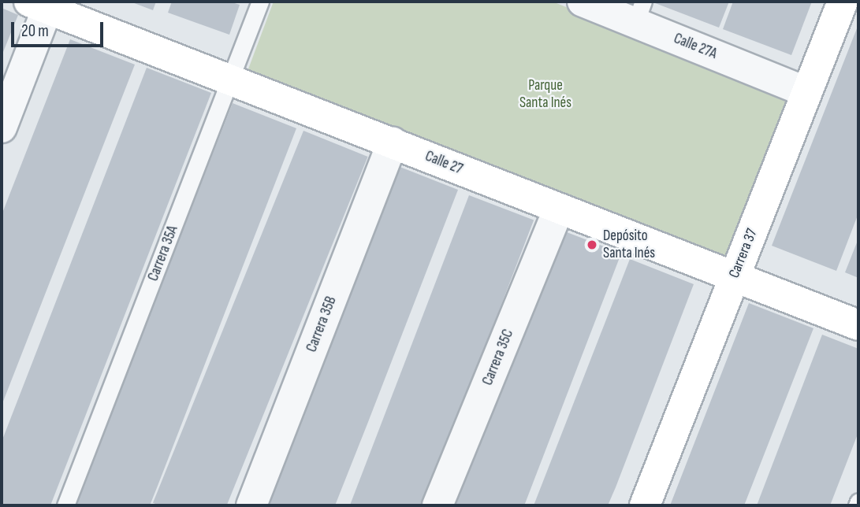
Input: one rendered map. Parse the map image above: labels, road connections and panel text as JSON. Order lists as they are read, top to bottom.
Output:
{
  "streets": {
    "street": [
      "Calle 27A",
      "Calle 27",
      "Carrera 37",
      "Carrera 35B",
      "Carrera 35C"
    ],
    "lane": ["Carrera 35A"]
  },
  "crossings": [
    ["Calle 27A", "Carrera 37"],
    ["Calle 27", "Carrera 35A"],
    ["Calle 27", "Carrera 37"],
    ["Calle 27", "Carrera 35B"],
    ["Calle 27", "Carrera 35C"]
  ],
  "parks": ["Parque Santa Inés"],
  "places": ["Depósito Santa Inés"],
  "scale_bar": "20 m"
}
